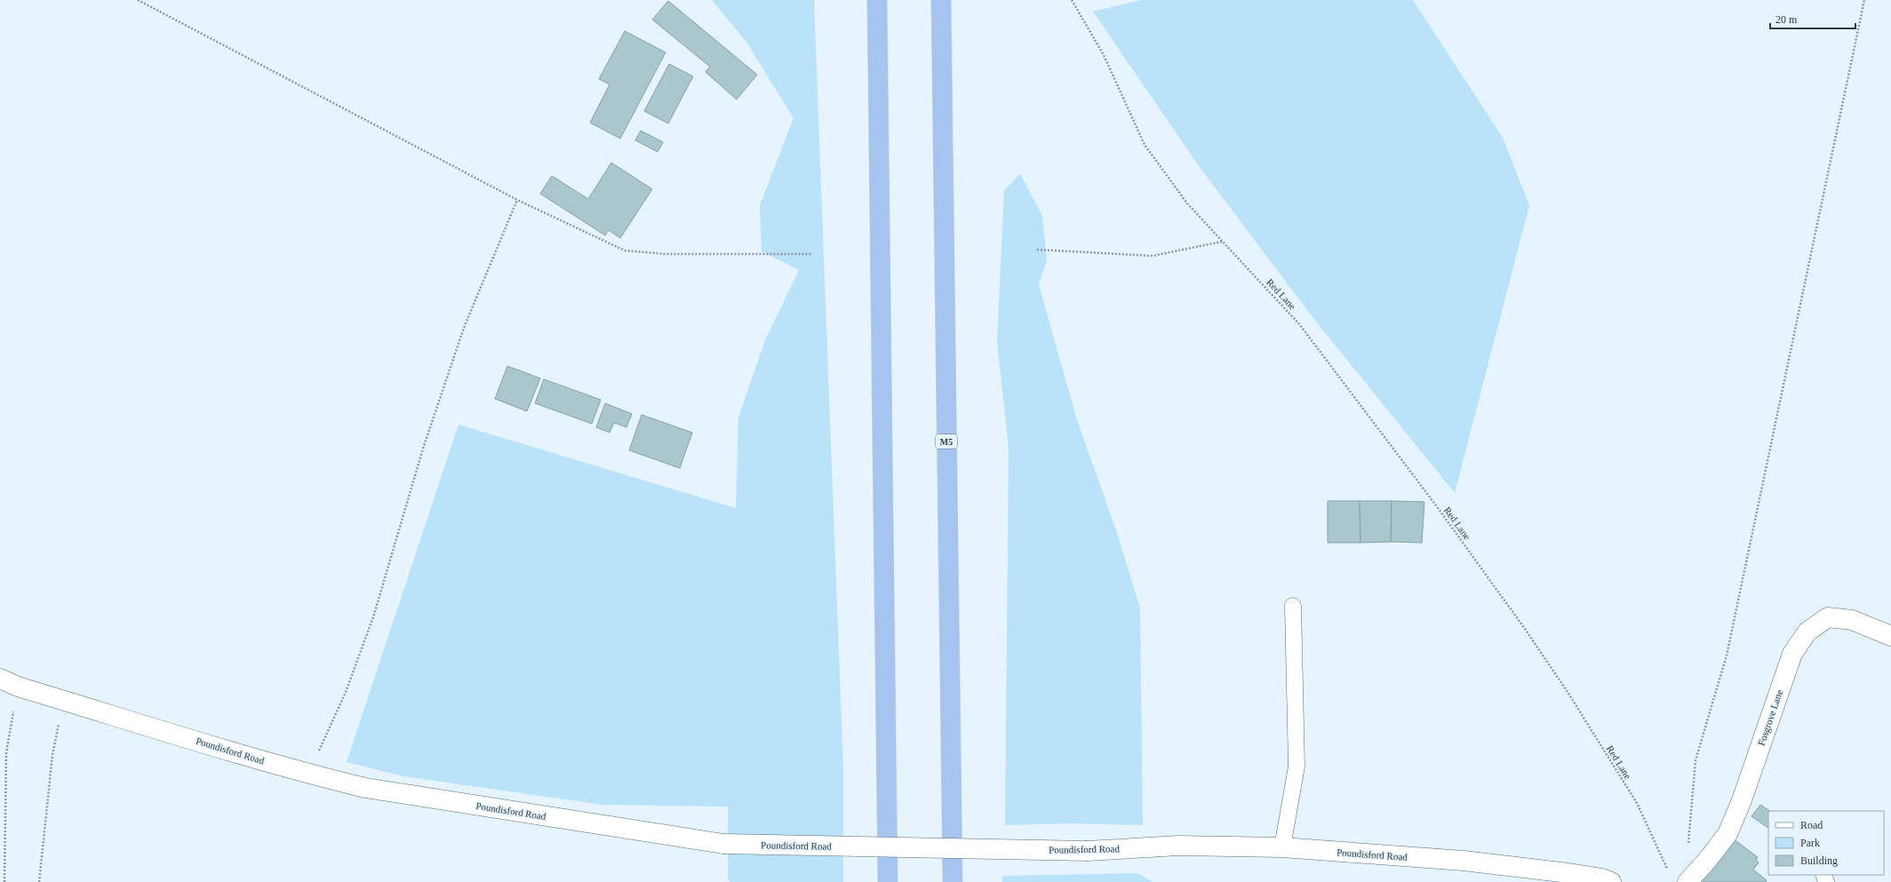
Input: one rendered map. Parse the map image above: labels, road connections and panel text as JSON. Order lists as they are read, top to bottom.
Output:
{
  "streets": {
    "highway": ["M5"],
    "street": ["Fosgrove Lane", "Poundisford Road"],
    "path": ["Red Lane"]
  },
  "legend": ["Road", "Park", "Building"],
  "scale_bar": "20 m"
}
